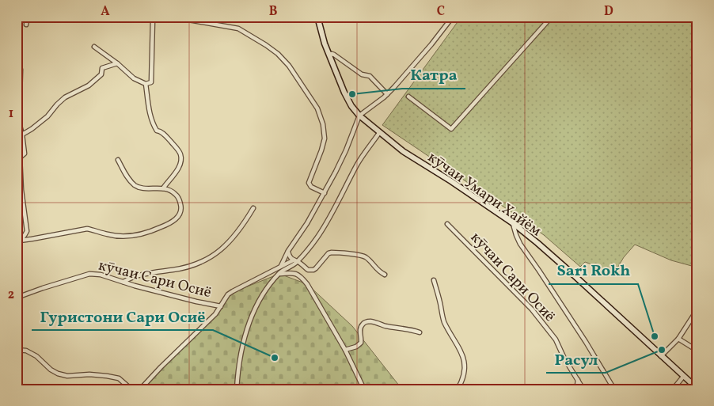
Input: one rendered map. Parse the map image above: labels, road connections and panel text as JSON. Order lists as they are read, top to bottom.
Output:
{
  "streets": {
    "main road": ["кӯчаи Умари Хайём"],
    "street": ["кӯчаи Сари Осиё"]
  },
  "crossings": [
    ["кӯчаи Умари Хайём", "кӯчаи Сари Осиё"]
  ],
  "places": [
    "Катра",
    "Sari Rokh",
    "Расул",
    "Гуристони Сари Осиё"
  ],
  "grid": {
    "columns": [
      "A",
      "B",
      "C",
      "D"
    ],
    "rows": ["1", "2"]
  }
}
